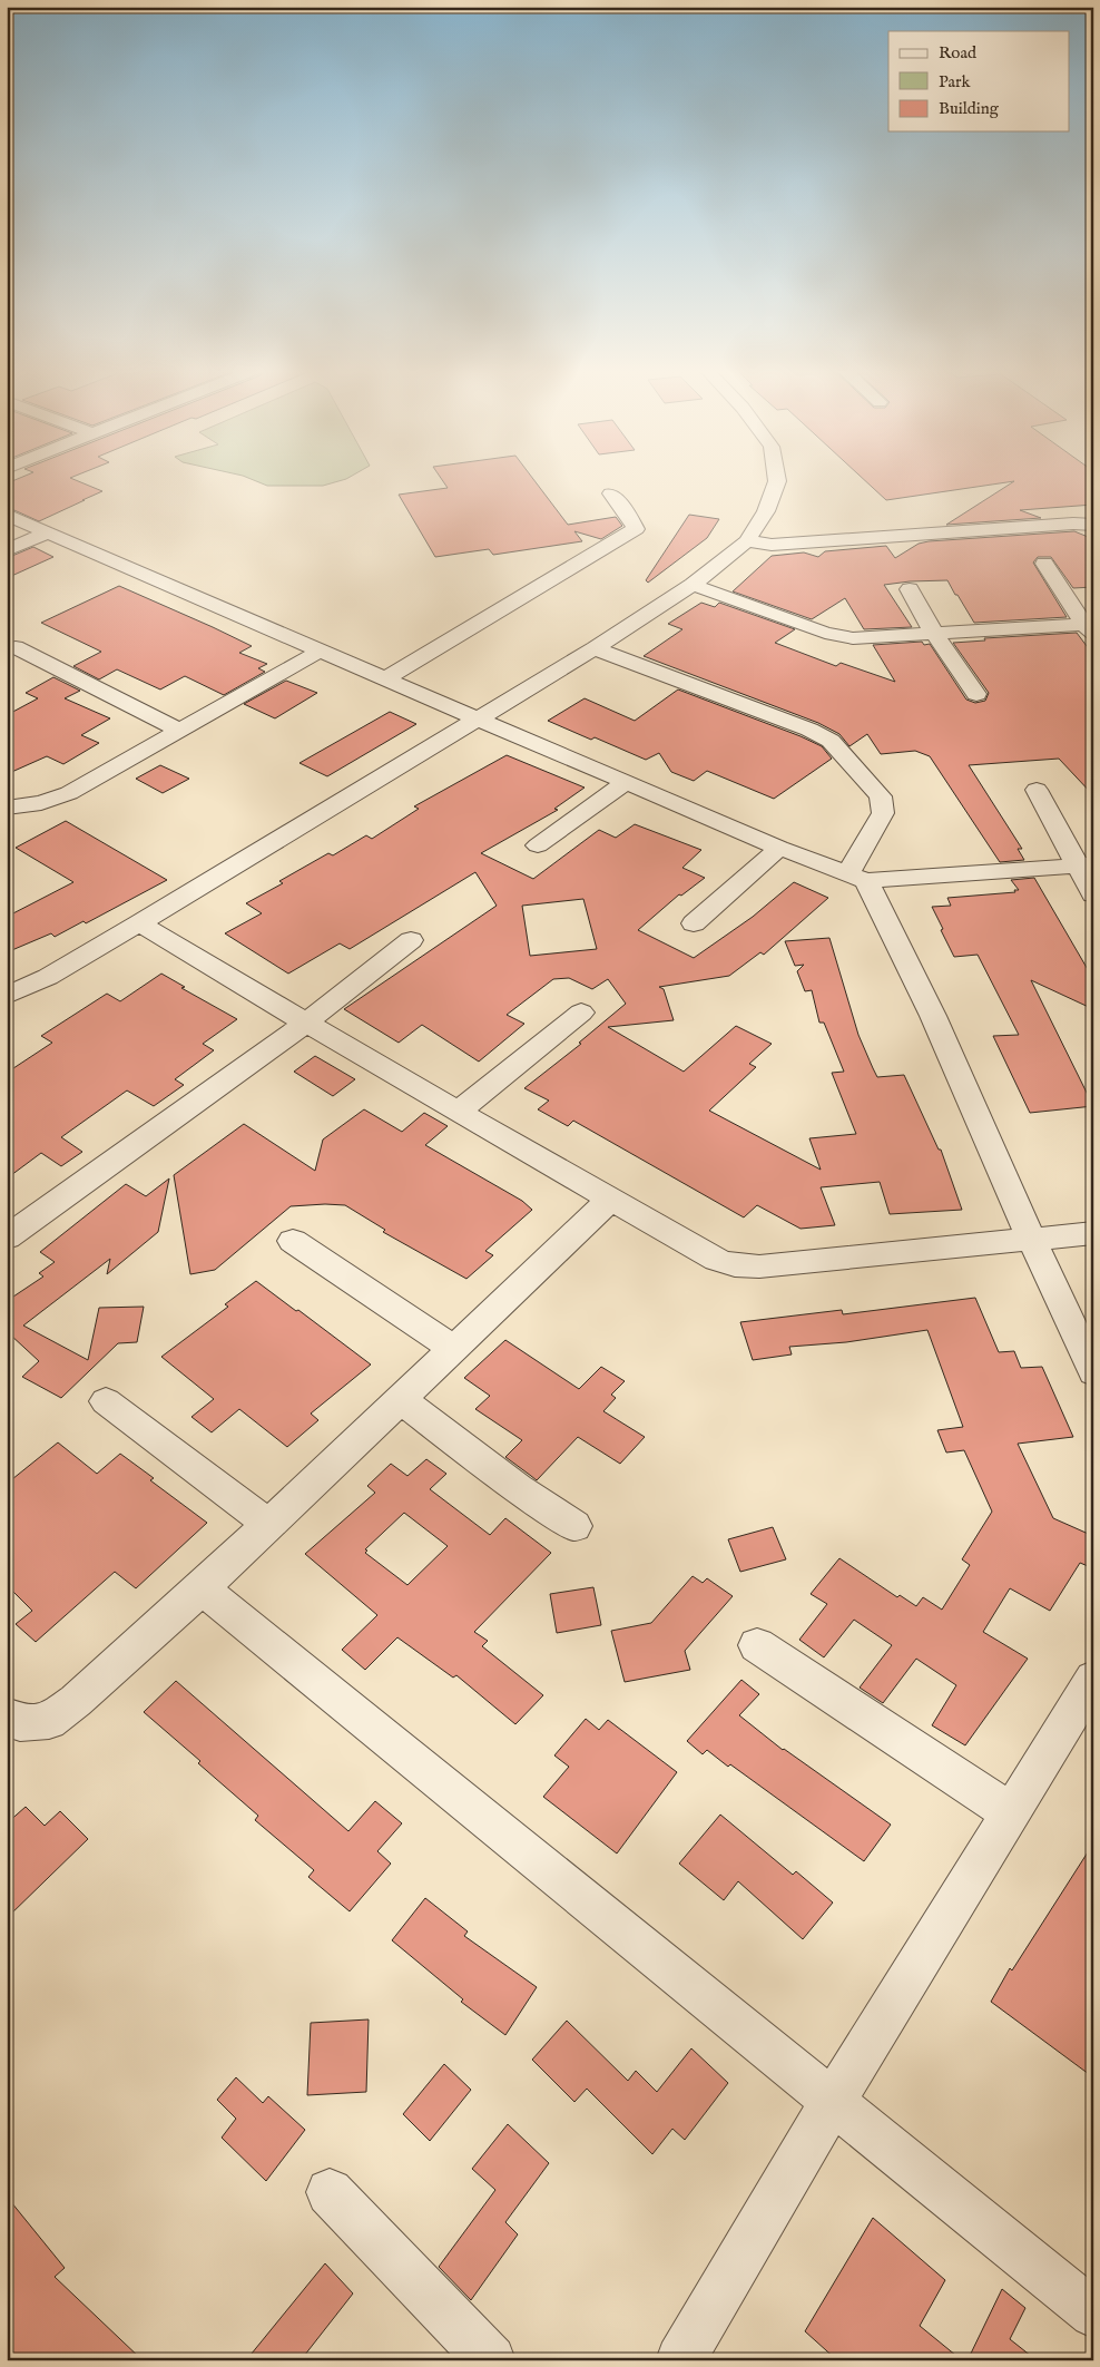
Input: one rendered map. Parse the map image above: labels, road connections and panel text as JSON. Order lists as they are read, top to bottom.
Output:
{
  "legend": ["Road", "Park", "Building"]
}
